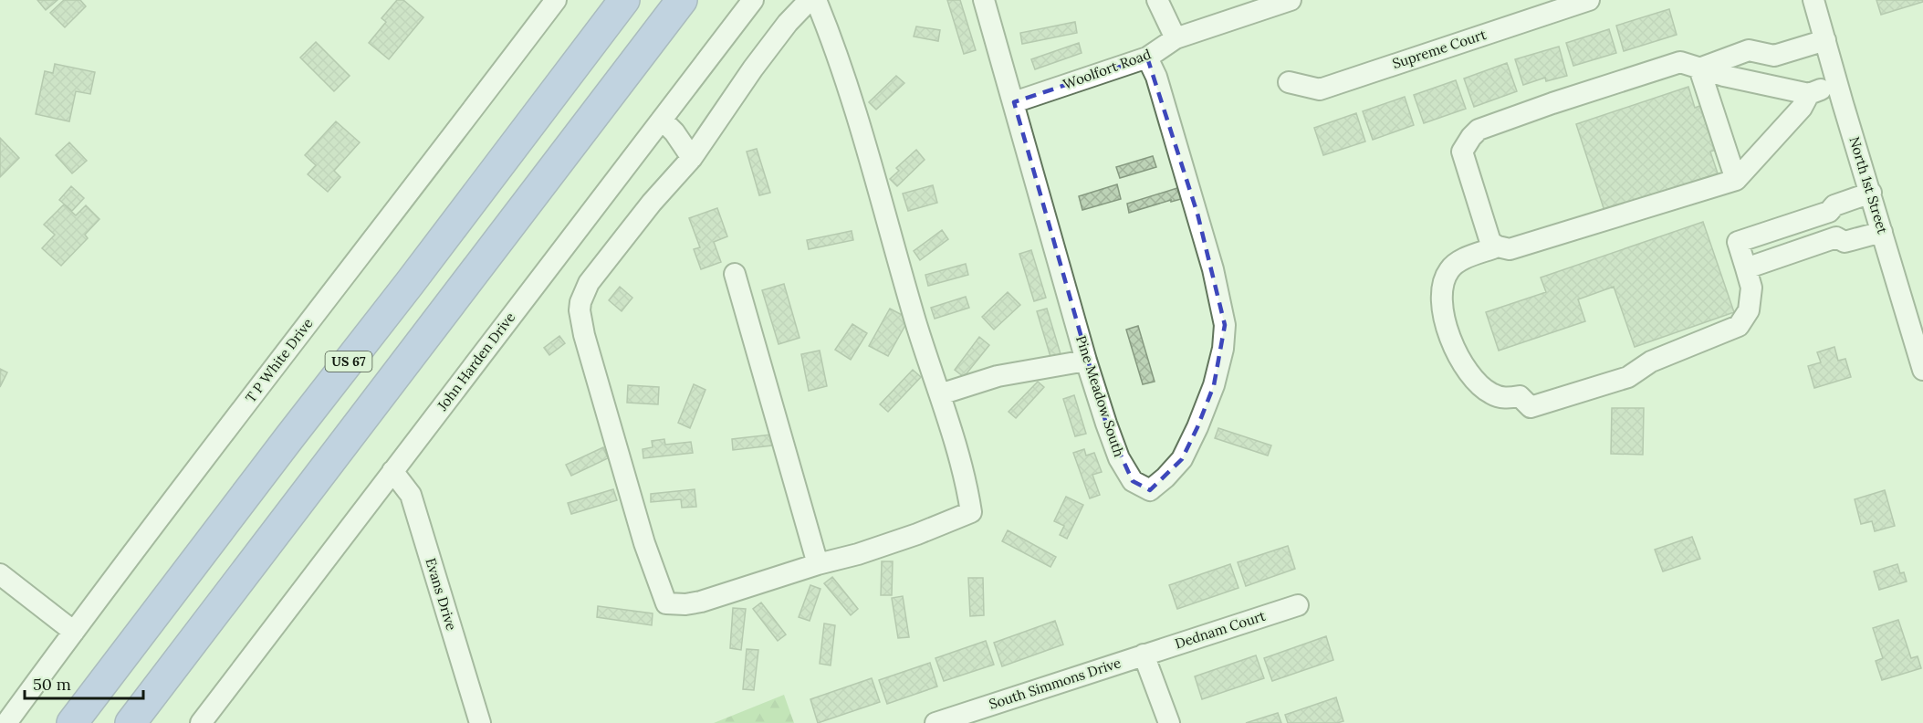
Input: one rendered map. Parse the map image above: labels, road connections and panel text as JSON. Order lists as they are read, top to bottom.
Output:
{
  "streets": {
    "highway": ["US 67"],
    "street": [
      "Supreme Court",
      "Woolfort Road",
      "North 1st Street",
      "T P White Drive",
      "John Harden Drive",
      "Pine Meadow South",
      "Evans Drive",
      "Dednam Court",
      "South Simmons Drive"
    ]
  },
  "crossings": [
    ["Woolfort Road", "Pine Meadow South"],
    ["John Harden Drive", "Evans Drive"],
    ["Dednam Court", "South Simmons Drive"]
  ],
  "scale_bar": "50 m"
}
